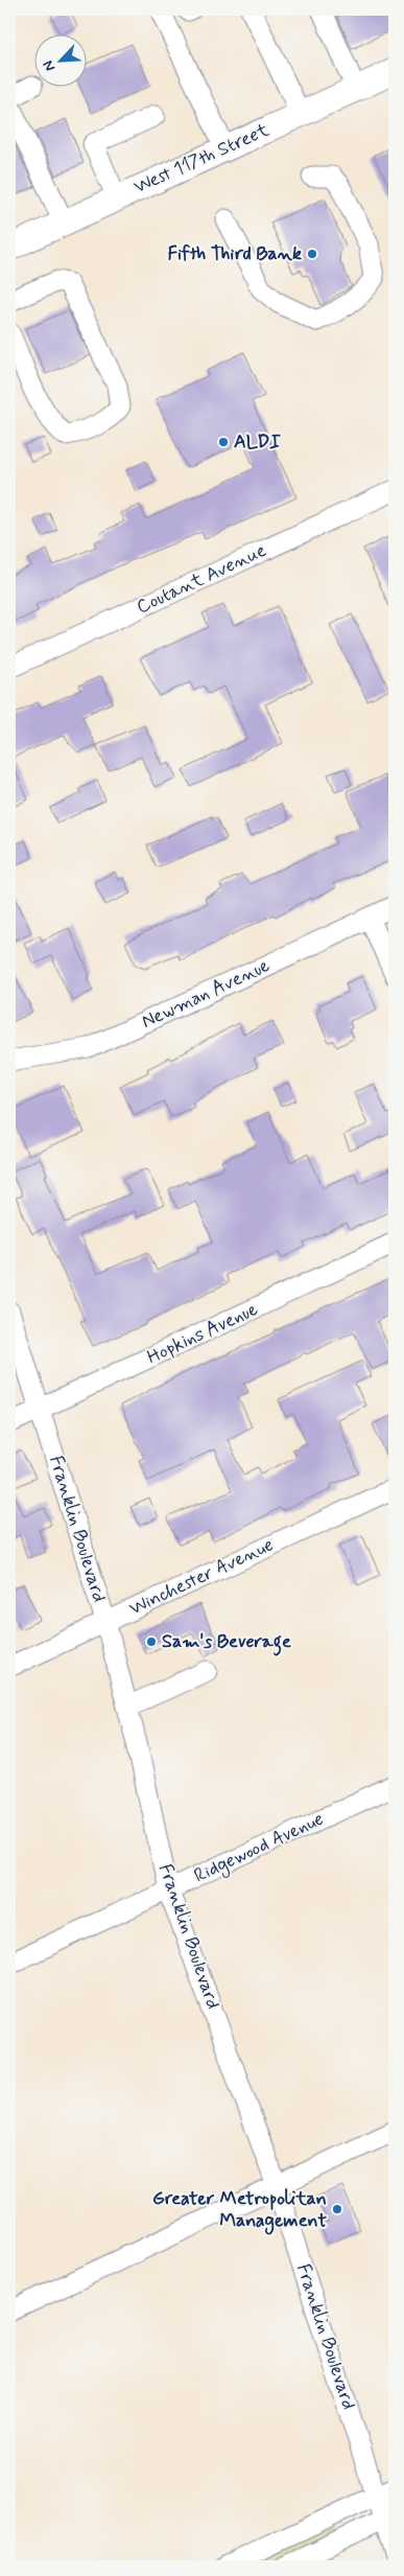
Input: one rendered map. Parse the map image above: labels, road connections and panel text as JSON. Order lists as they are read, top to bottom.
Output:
{
  "streets": {
    "main road": ["West 117th Street"],
    "street": [
      "Coutant Avenue",
      "Newman Avenue",
      "Hopkins Avenue",
      "Franklin Boulevard",
      "Winchester Avenue",
      "Ridgewood Avenue"
    ]
  },
  "crossings": [
    ["Hopkins Avenue", "Franklin Boulevard"],
    ["Franklin Boulevard", "Winchester Avenue"],
    ["Franklin Boulevard", "Ridgewood Avenue"]
  ],
  "places": [
    "Fifth Third Bank",
    "ALDI",
    "Sam's Beverage",
    "Greater Metropolitan Management"
  ],
  "north": "bottom left"
}
